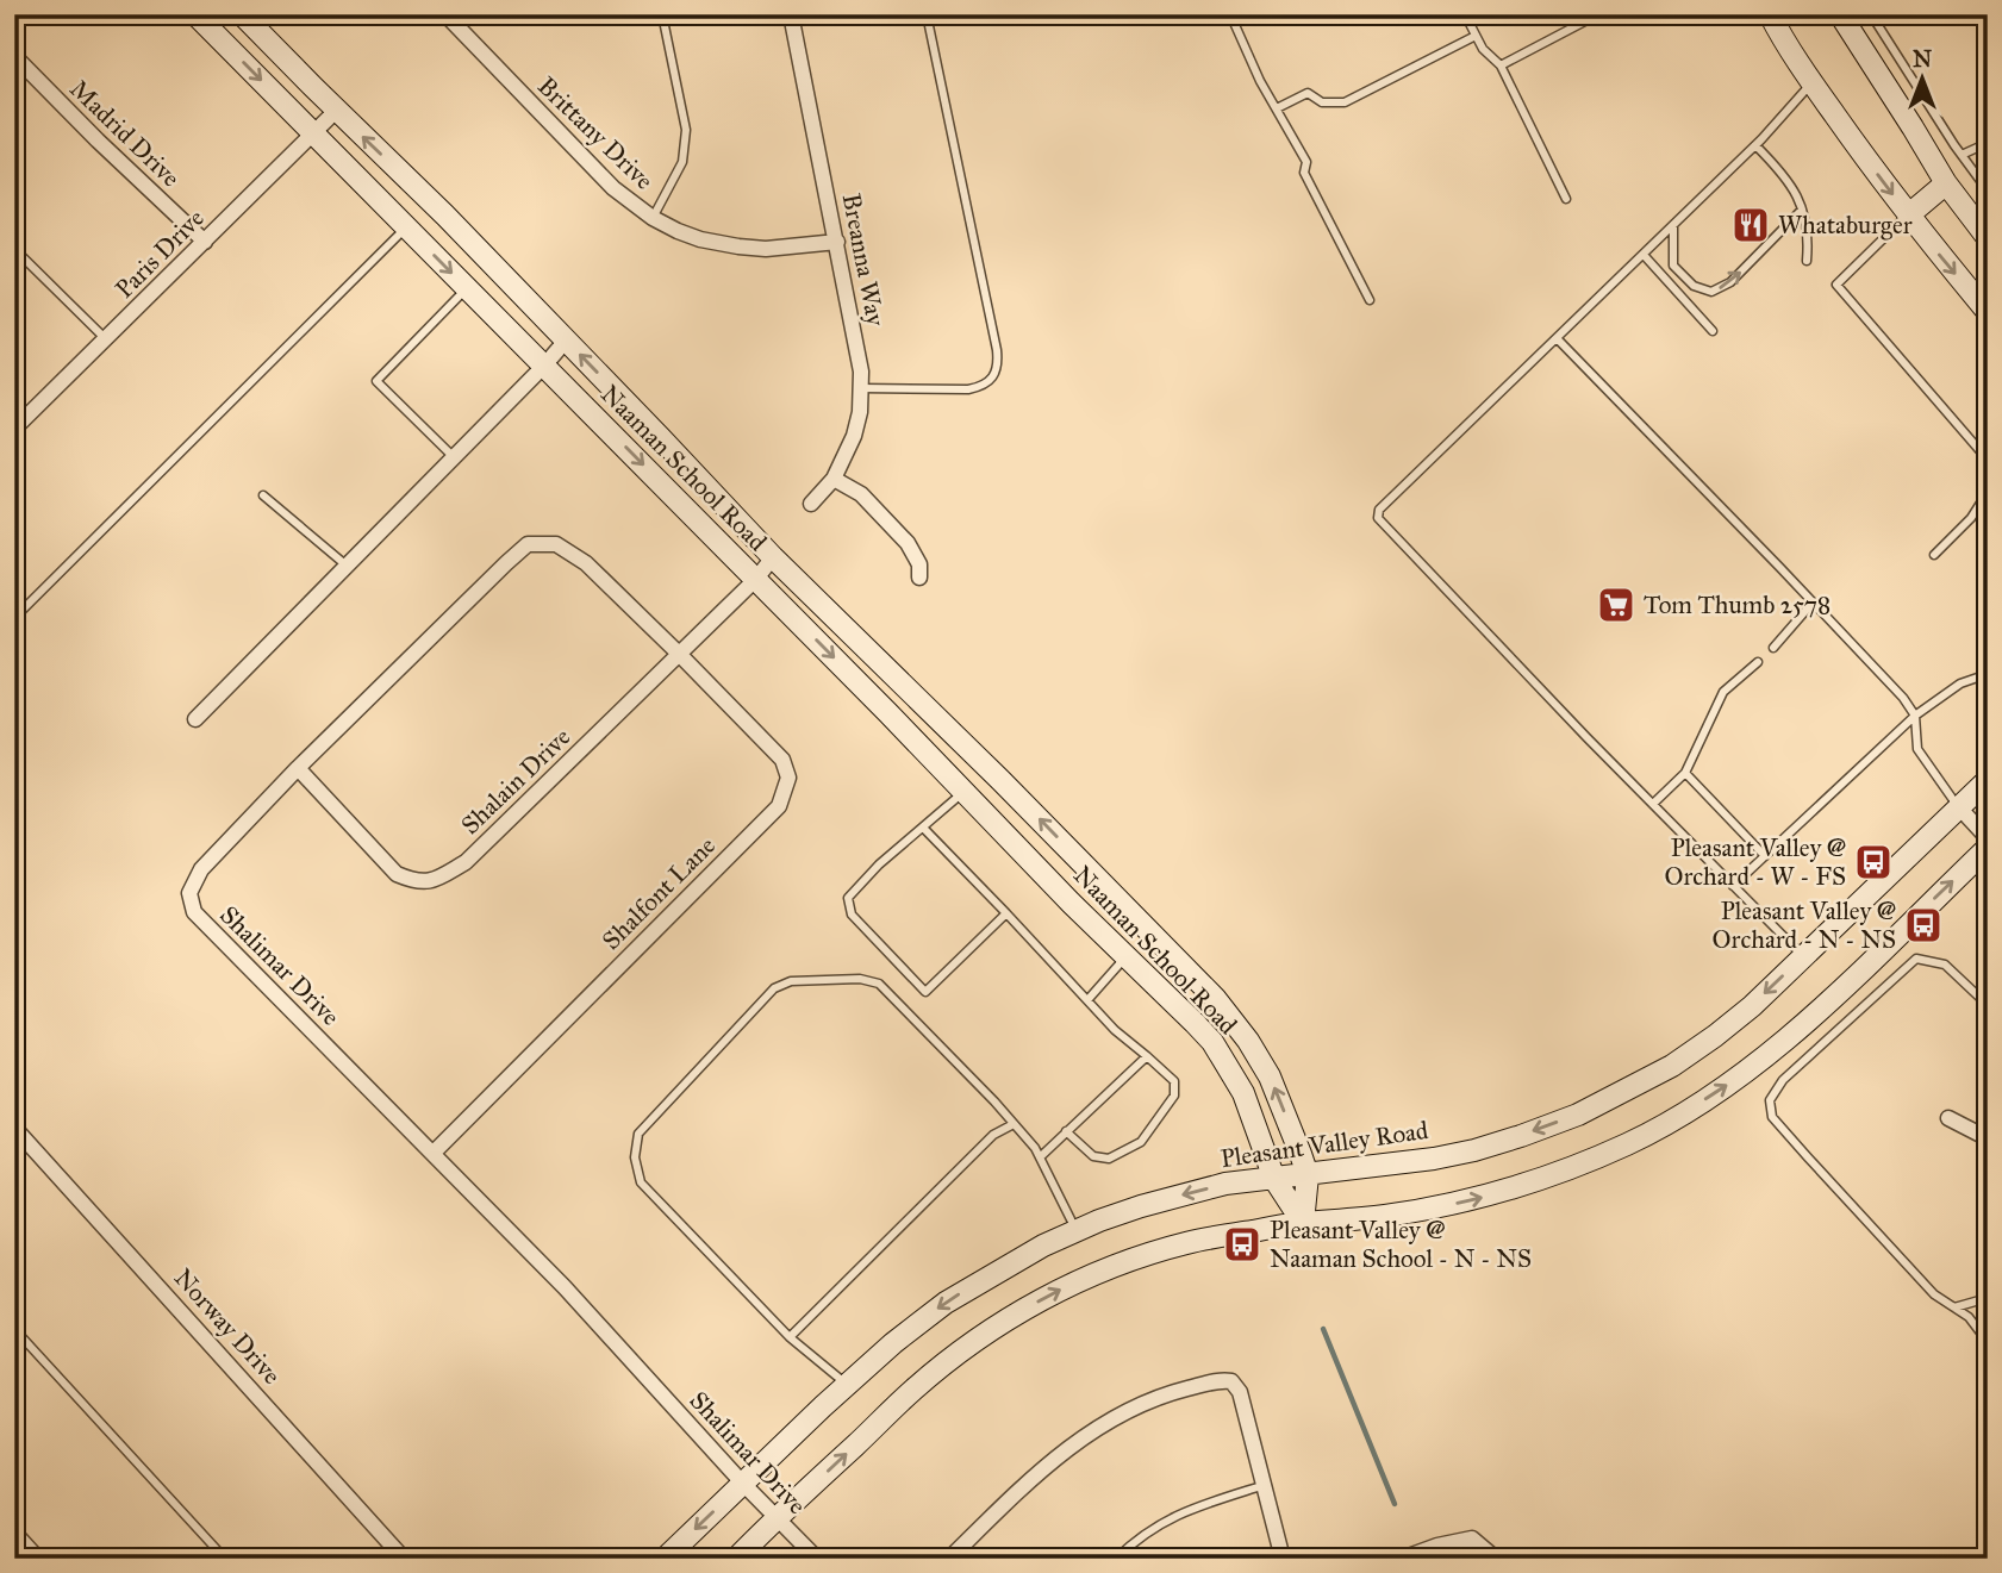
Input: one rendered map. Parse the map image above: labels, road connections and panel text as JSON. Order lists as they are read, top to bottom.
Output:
{
  "streets": {
    "main road": ["Naaman School Road", "Pleasant Valley Road"],
    "street": [
      "Madrid Drive",
      "Brittany Drive",
      "Paris Drive",
      "Breanna Way",
      "Shalain Drive",
      "Shalfont Lane",
      "Shalimar Drive",
      "Norway Drive"
    ]
  },
  "crossings": [
    ["Madrid Drive", "Paris Drive"],
    ["Brittany Drive", "Breanna Way"],
    ["Paris Drive", "Naaman School Road"],
    ["Naaman School Road", "Shalain Drive"],
    ["Naaman School Road", "Pleasant Valley Road"],
    ["Shalain Drive", "Shalfont Lane"],
    ["Shalain Drive", "Shalimar Drive"],
    ["Shalfont Lane", "Shalimar Drive"],
    ["Shalimar Drive", "Pleasant Valley Road"]
  ],
  "places": {
    "restaurant": ["Whataburger"],
    "supermarket": ["Tom Thumb 2578"],
    "bus stop": ["Pleasant Valley @ Orchard - W - FS", "Pleasant Valley @ Orchard - N - NS", "Pleasant Valley @ Naaman School - N - NS"]
  },
  "north": "top"
}
